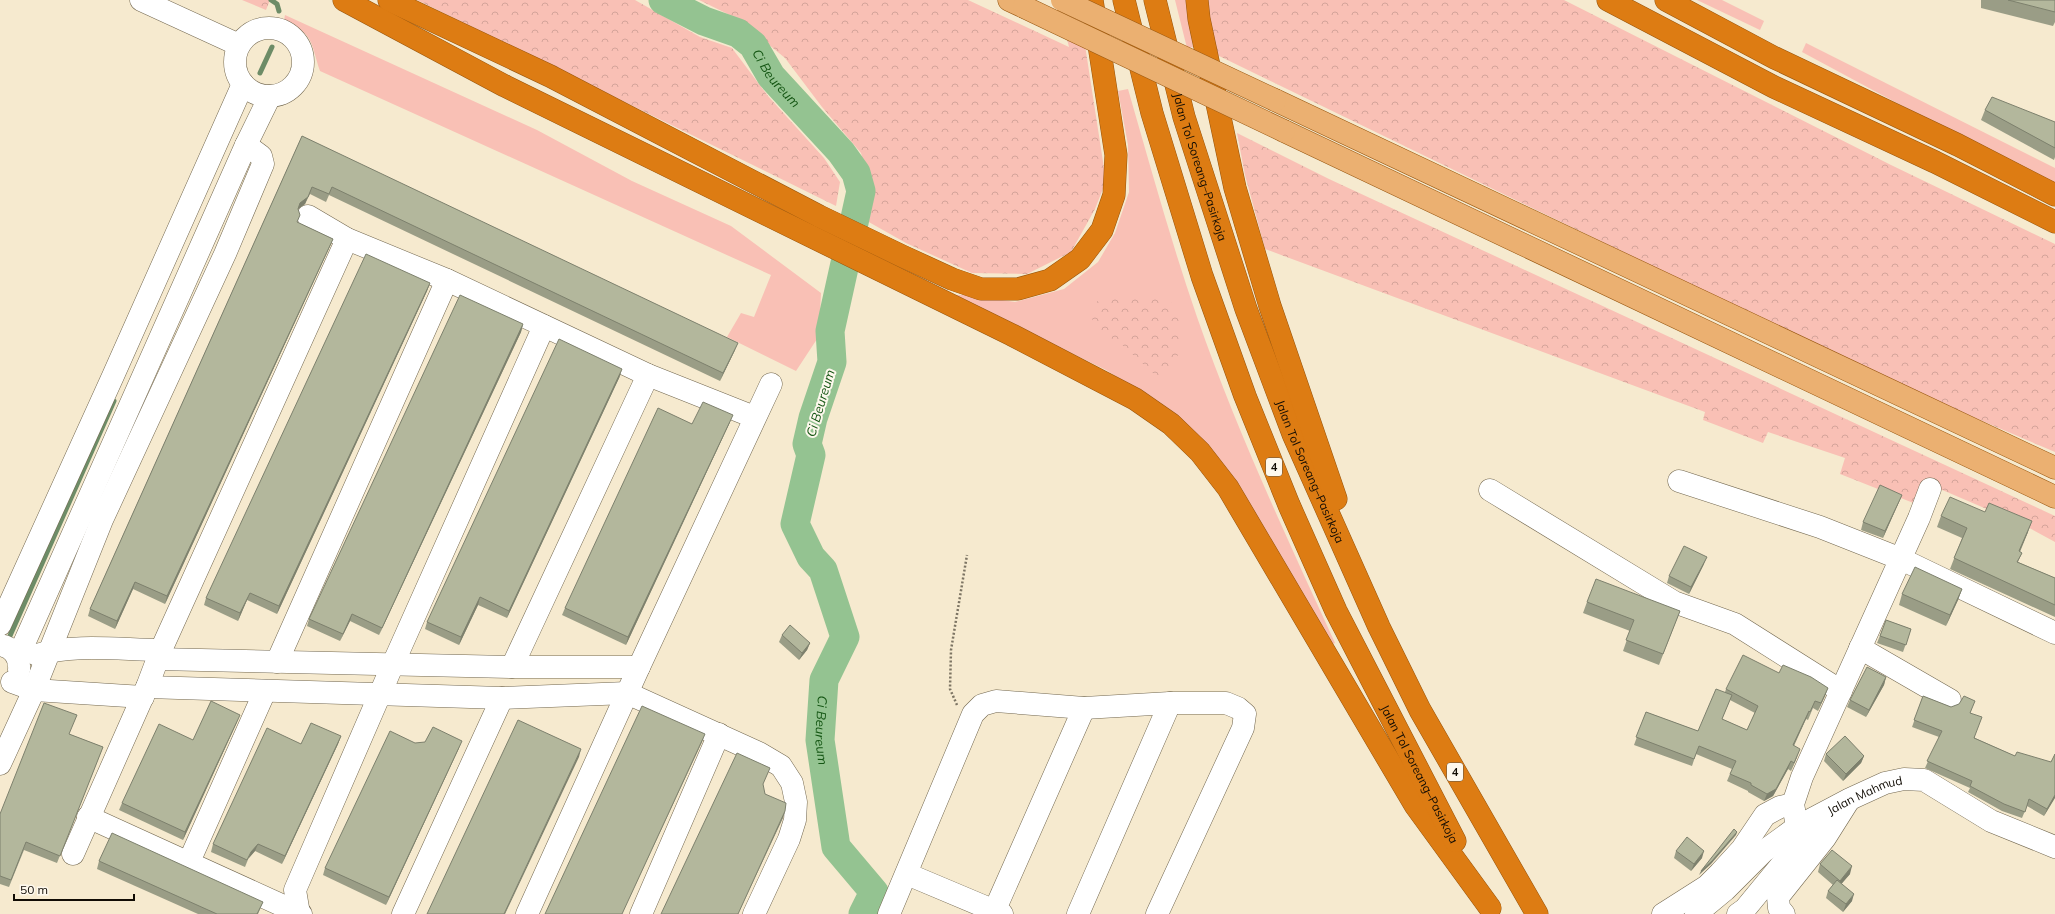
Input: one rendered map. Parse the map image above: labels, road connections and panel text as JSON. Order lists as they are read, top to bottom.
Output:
{
  "streets": {
    "highway": ["Jalan Tol Soreang–Pasirkoja", "4"],
    "street": ["Jalan Mahmud"]
  },
  "water": ["Ci Beureum"],
  "scale_bar": "50 m"
}
